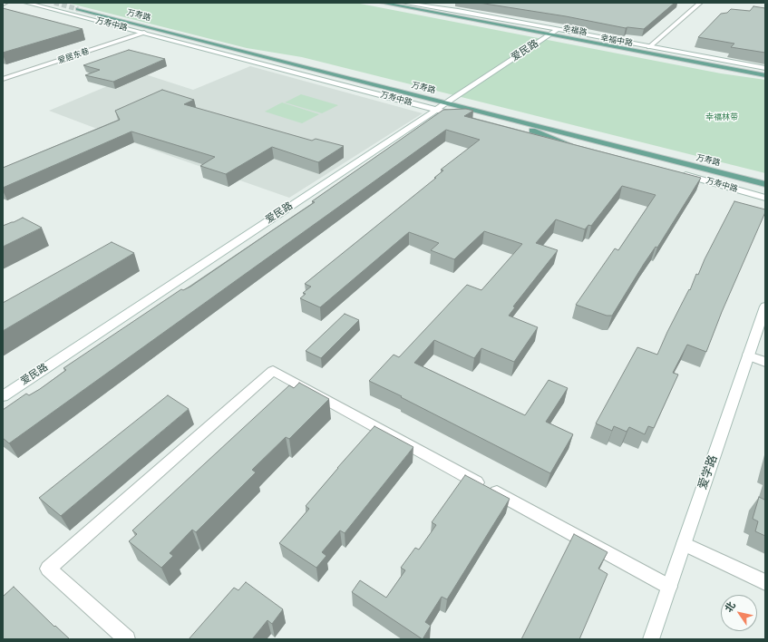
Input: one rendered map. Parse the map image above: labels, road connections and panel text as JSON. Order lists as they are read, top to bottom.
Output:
{
  "streets": {
    "main road": ["万寿路", "幸福路"],
    "street": [
      "万寿中路",
      "幸福中路",
      "爱民路",
      "爱居东巷",
      "爱学路"
    ]
  },
  "crossings": [
    ["万寿路", "爱民路"],
    ["万寿中路", "爱民路"],
    ["万寿中路", "爱居东巷"],
    ["幸福路", "幸福中路"],
    ["幸福路", "爱民路"],
    ["幸福中路", "爱民路"]
  ],
  "parks": ["幸福林带"],
  "north": "top left"
}
